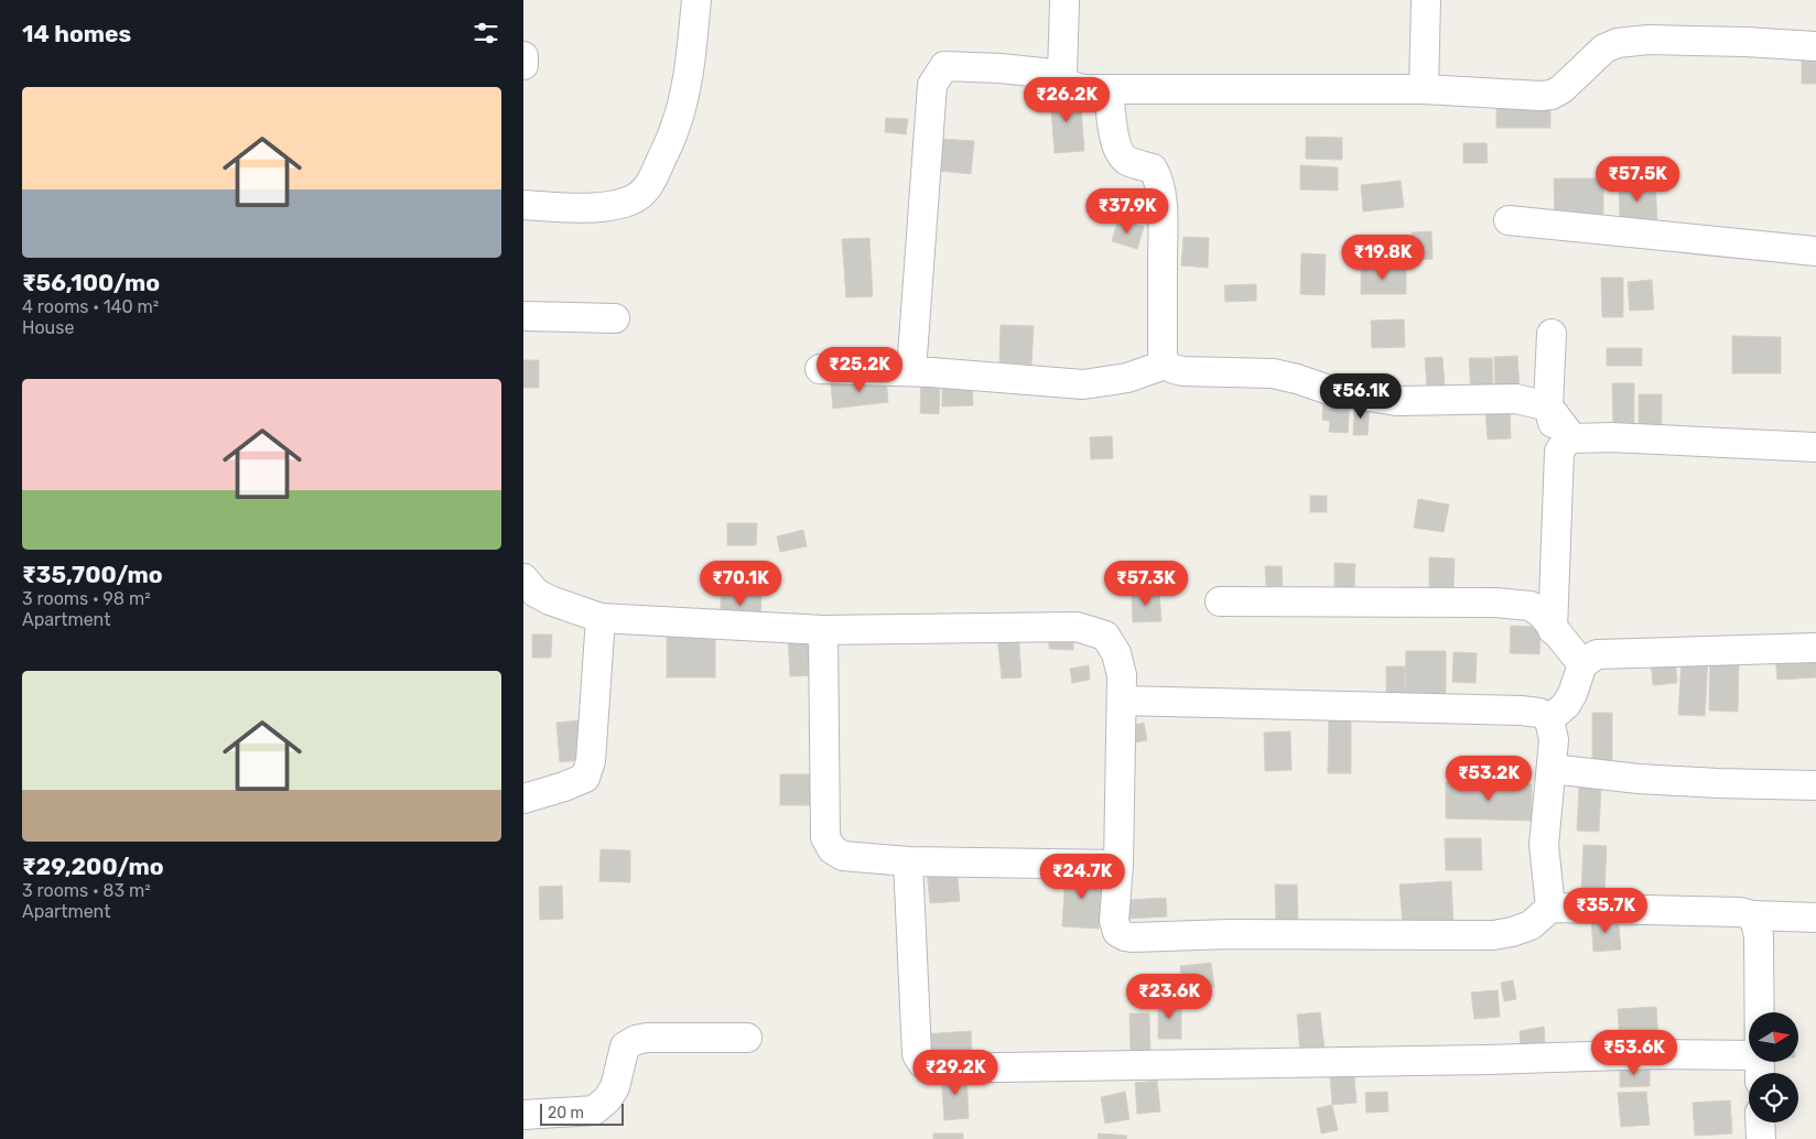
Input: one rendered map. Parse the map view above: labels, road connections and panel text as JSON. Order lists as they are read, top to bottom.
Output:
{
  "scale_bar": "20 m",
  "north": "right",
  "page": {
    "heading": "14 homes",
    "list": [
      {
        "name": "₹56,100/mo",
        "note": "4 rooms · 140 m² · House"
      },
      {
        "name": "₹35,700/mo",
        "note": "3 rooms · 98 m² · Apartment"
      },
      {
        "name": "₹29,200/mo",
        "note": "3 rooms · 83 m² · Apartment"
      }
    ],
    "price": [
      "₹26.2K",
      "₹57.5K",
      "₹37.9K",
      "₹19.8K",
      "₹25.2K",
      "₹56.1K",
      "₹70.1K",
      "₹57.3K",
      "₹53.2K",
      "₹24.7K",
      "₹35.7K",
      "₹23.6K",
      "₹53.6K",
      "₹29.2K"
    ],
    "scale": "20 m"
  }
}
